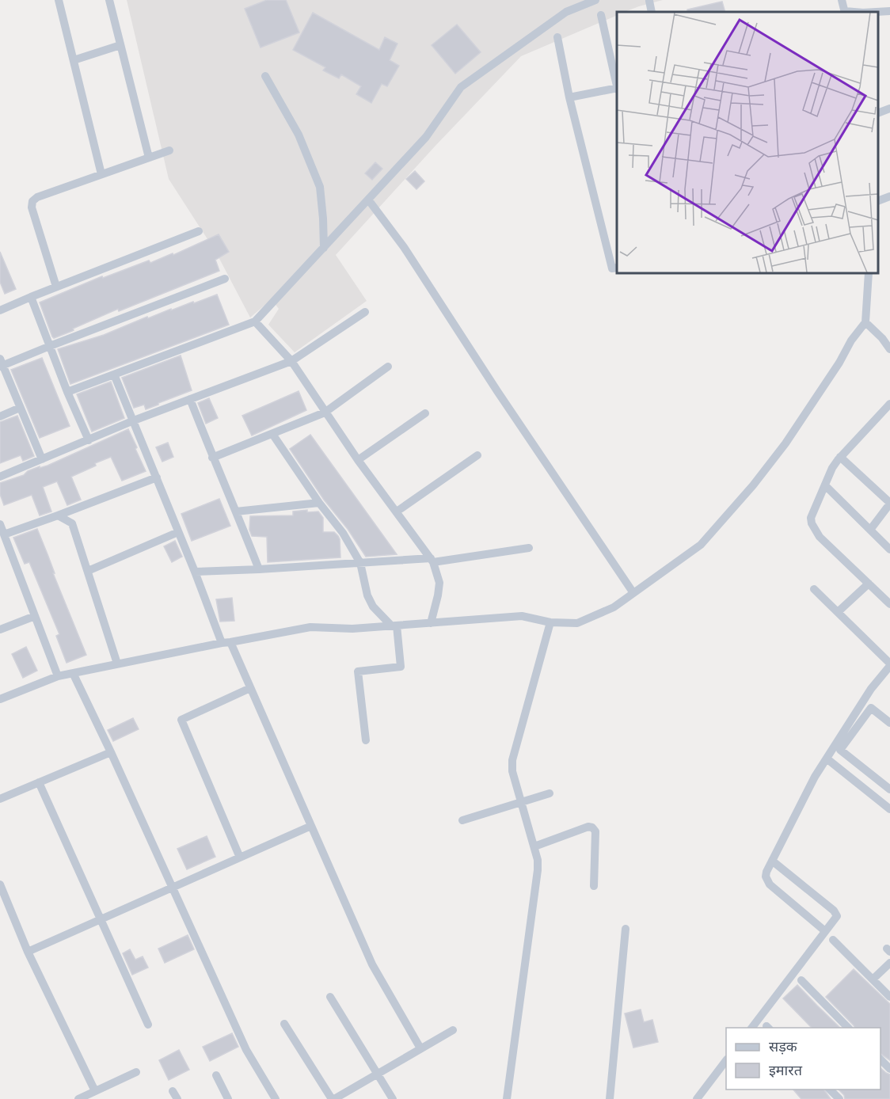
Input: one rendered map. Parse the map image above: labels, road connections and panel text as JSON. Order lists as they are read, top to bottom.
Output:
{
  "legend": ["सड़क", "इमारत"]
}
